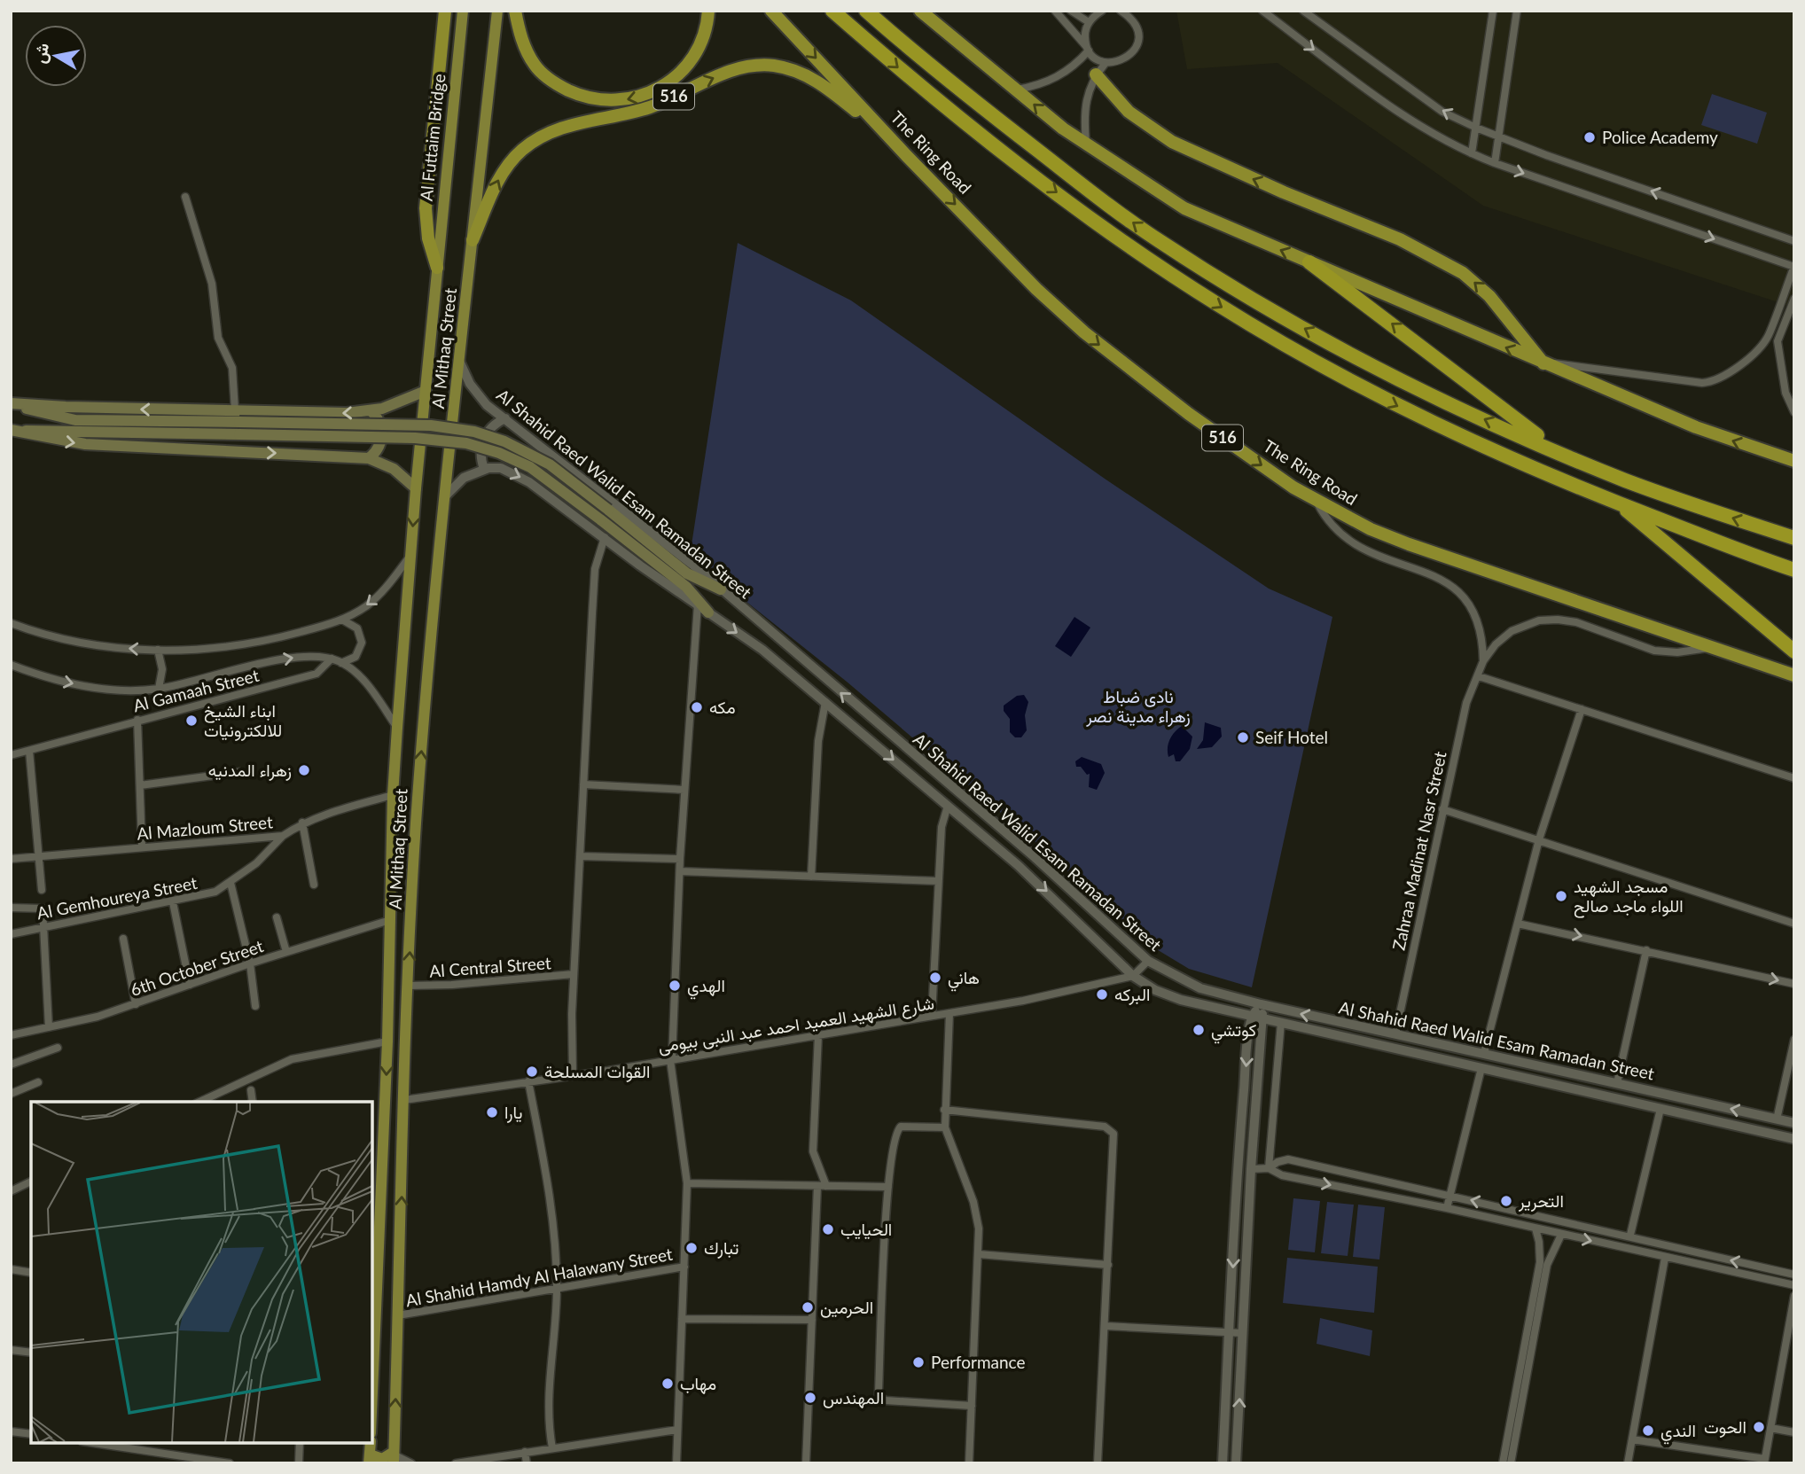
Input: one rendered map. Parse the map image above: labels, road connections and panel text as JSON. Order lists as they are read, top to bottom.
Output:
{
  "streets": {
    "highway": ["516", "The Ring Road"],
    "main road": ["Al Futtaim Bridge", "Al Mithaq Street"],
    "street": [
      "Al Shahid Raed Walid Esam Ramadan Street",
      "Al Gamaah Street",
      "Al Mazloum Street",
      "Zahraa Madinat Nasr Street",
      "Al Gemhoureya Street",
      "Al Central Street",
      "6th October Street",
      "شارع الشهيد العميد احمد عبد النبى بيومى",
      "Al Shahid Hamdy Al Halawany Street"
    ]
  },
  "crossings": [
    ["516", "The Ring Road"],
    ["516", "Al Mithaq Street"],
    ["Al Futtaim Bridge", "Al Mithaq Street"],
    ["Al Mithaq Street", "Al Shahid Raed Walid Esam Ramadan Street"],
    ["Al Mithaq Street", "Al Mazloum Street"],
    ["Al Mithaq Street", "Al Central Street"],
    ["Al Mithaq Street", "6th October Street"],
    ["Al Mithaq Street", "شارع الشهيد العميد احمد عبد النبى بيومى"],
    ["Al Mithaq Street", "Al Shahid Hamdy Al Halawany Street"],
    ["Al Shahid Raed Walid Esam Ramadan Street", "Zahraa Madinat Nasr Street"],
    ["Al Shahid Raed Walid Esam Ramadan Street", "شارع الشهيد العميد احمد عبد النبى بيومى"],
    ["Al Mazloum Street", "Al Gemhoureya Street"]
  ],
  "parks": ["نادى ضباط زهراء مدينة نصر"],
  "places": [
    "Police Academy",
    "مكه",
    "ابناء الشيخ للالكترونيات",
    "Seif Hotel",
    "زهراء المدنيه",
    "مسجد الشهيد اللواء ماجد صالح",
    "هاني",
    "الهدي",
    "البركه",
    "كوتشي",
    "القوات المسلحة",
    "يارا",
    "التحرير",
    "الحيايب",
    "تبارك",
    "الحرمين",
    "Performance",
    "مهاب",
    "المهندس",
    "الحوت",
    "الندي"
  ],
  "north": "left"
}
